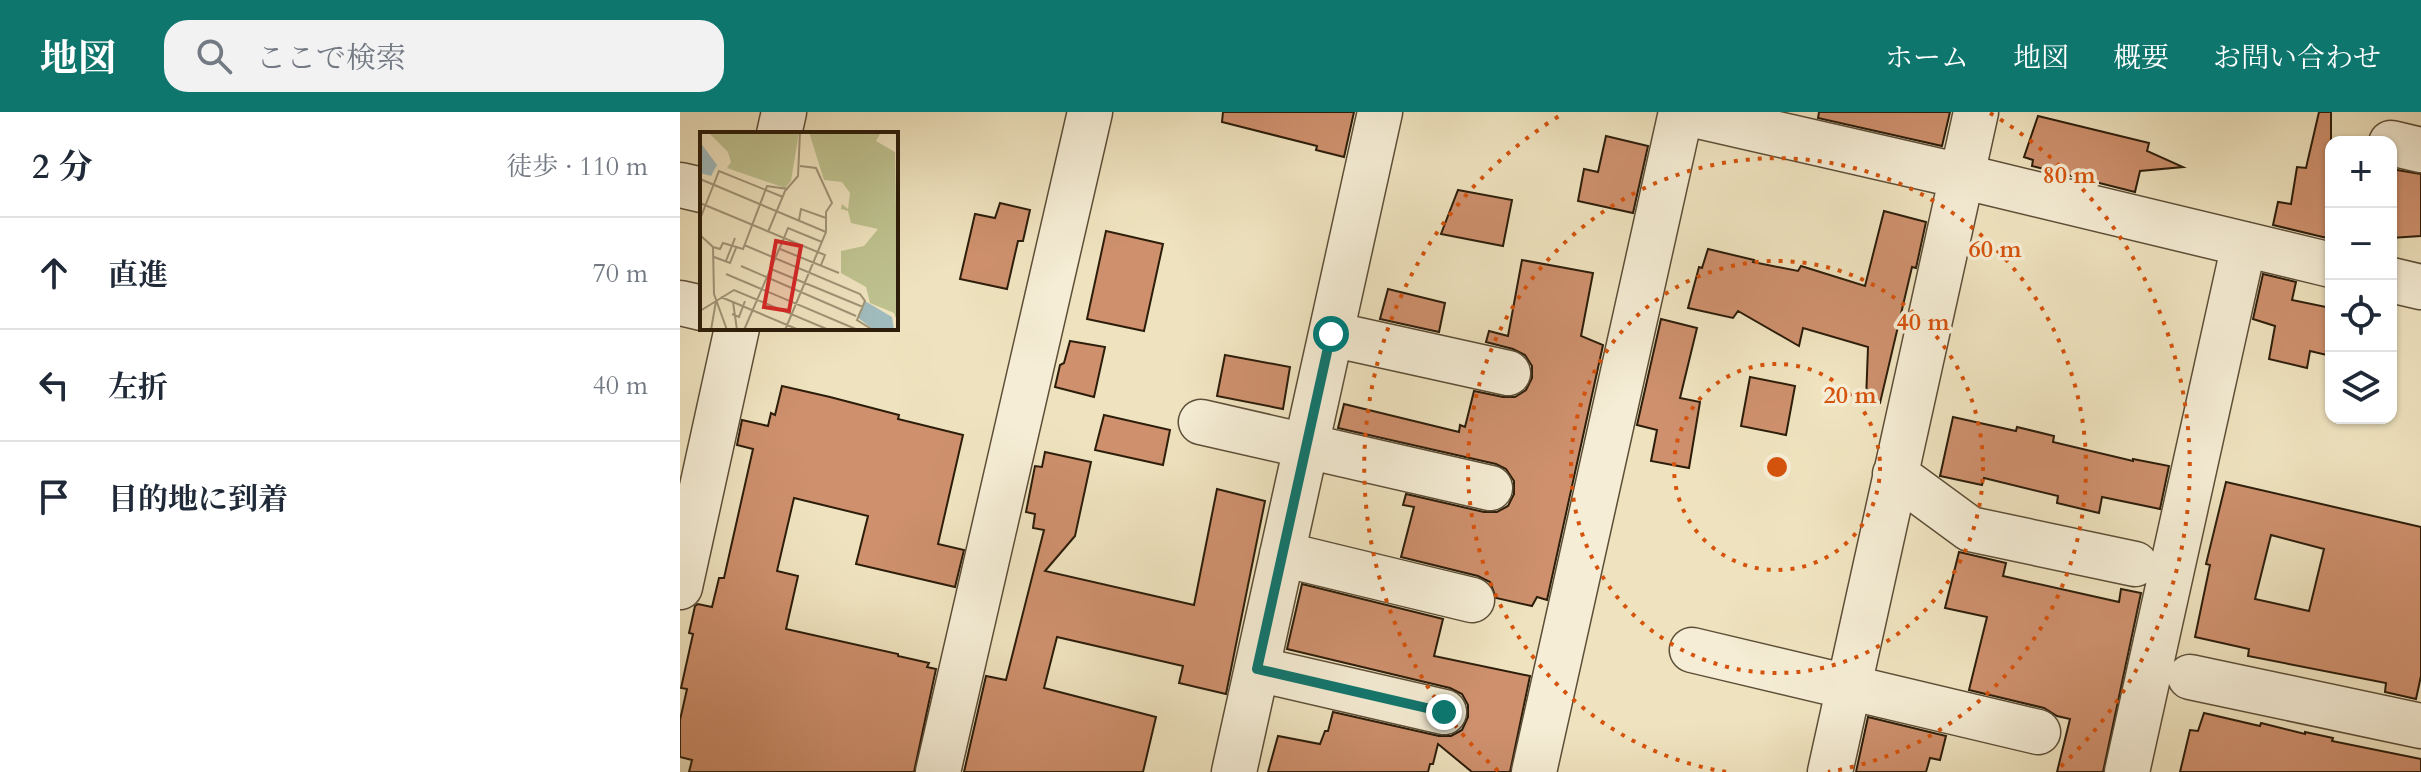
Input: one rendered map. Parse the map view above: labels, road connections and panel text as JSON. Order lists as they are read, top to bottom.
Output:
{
  "page": {
    "header": "地図",
    "search": "ここで検索",
    "nav": [
      "ホーム",
      "地図",
      "概要",
      "お問い合わせ"
    ],
    "heading": ["2 分", "徒歩 · 110 m"],
    "map_buttons": ["+", "−"],
    "list": [
      ["直進", "70 m"],
      ["左折", "40 m"],
      "目的地に到着"
    ]
  },
  "rings": [
    "80 m",
    "60 m",
    "40 m",
    "20 m"
  ]
}
